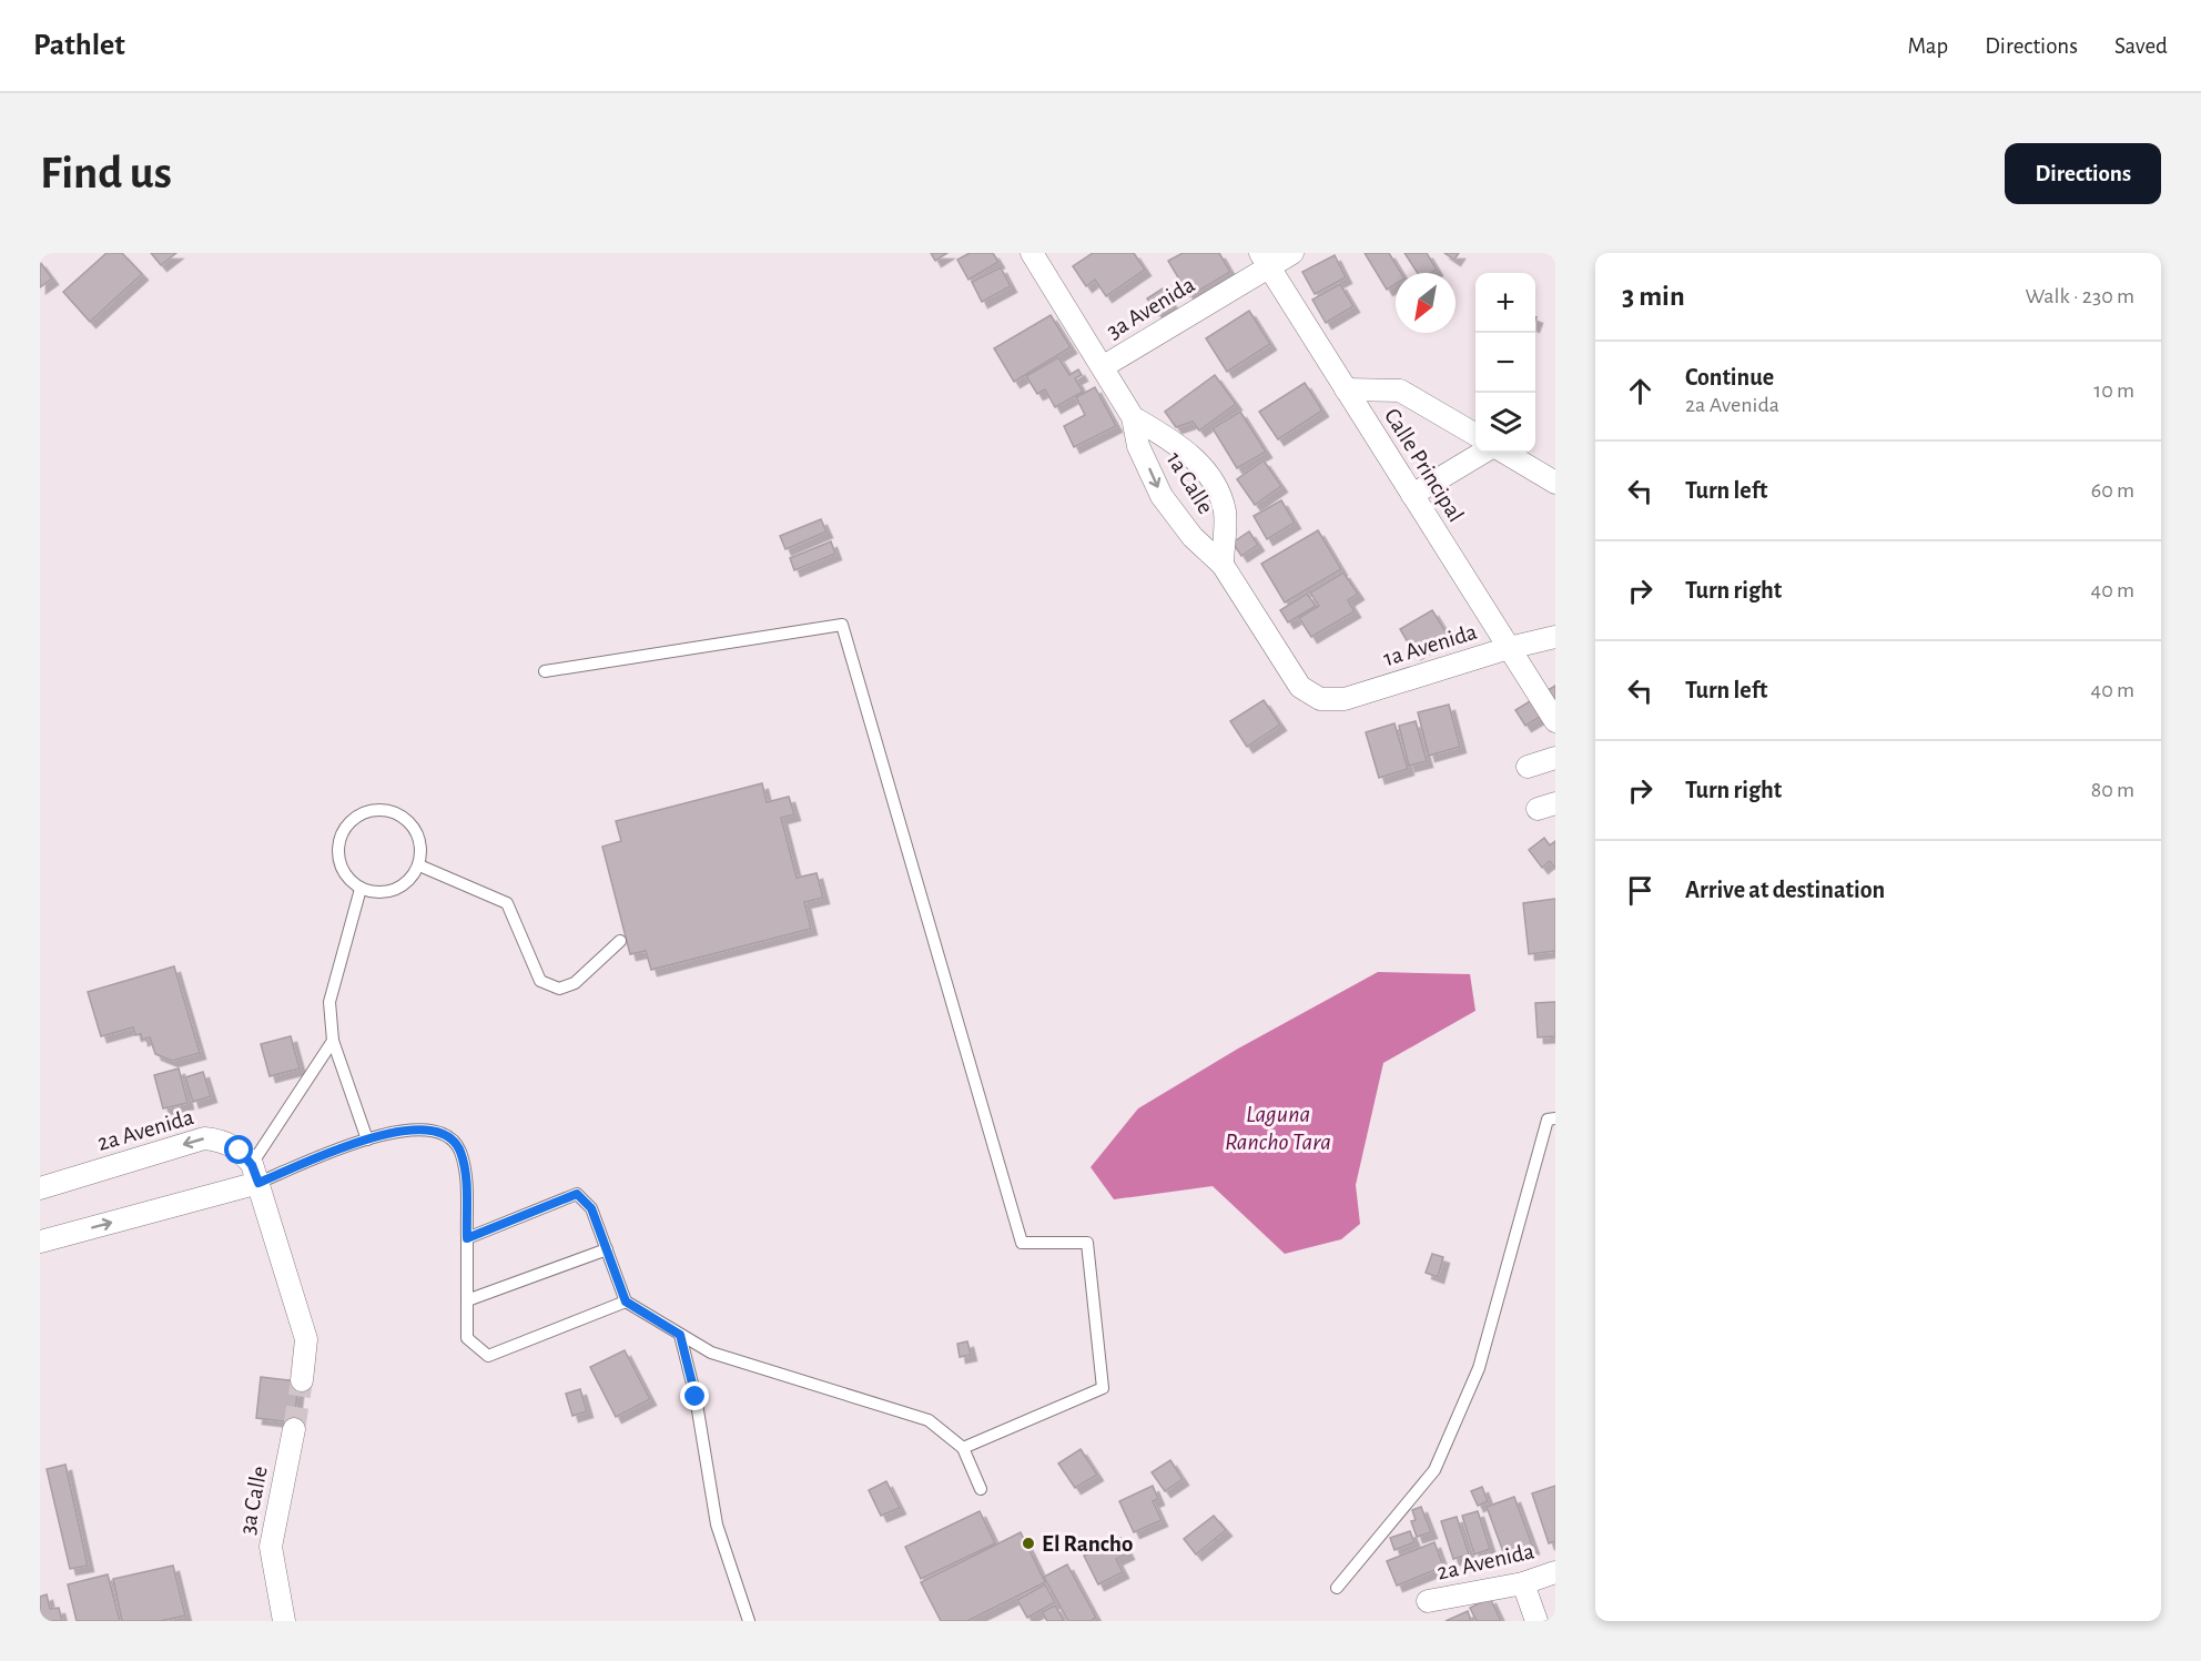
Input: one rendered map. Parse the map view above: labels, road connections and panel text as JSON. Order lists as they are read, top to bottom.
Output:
{
  "streets": {
    "street": [
      "3a Avenida",
      "Calle Principal",
      "1a Calle",
      "1a Avenida",
      "2a Avenida",
      "3a Calle"
    ]
  },
  "crossings": [
    ["3a Avenida", "Calle Principal"],
    ["3a Avenida", "1a Calle"],
    ["Calle Principal", "1a Avenida"],
    ["1a Calle", "1a Avenida"]
  ],
  "water": ["Laguna Rancho Tara"],
  "places": ["El Rancho"],
  "north": "bottom left",
  "page": {
    "header": "Pathlet",
    "nav": ["Map", "Directions", "Saved"],
    "buttons": "Directions",
    "title": "Find us",
    "heading": ["3 min", "Walk · 230 m"],
    "map_buttons": ["+", "−"],
    "list": [
      ["Continue", "2a Avenida", "10 m"],
      ["Turn left", "60 m"],
      ["Turn right", "40 m"],
      ["Turn left", "40 m"],
      ["Turn right", "80 m"],
      "Arrive at destination"
    ]
  }
}
